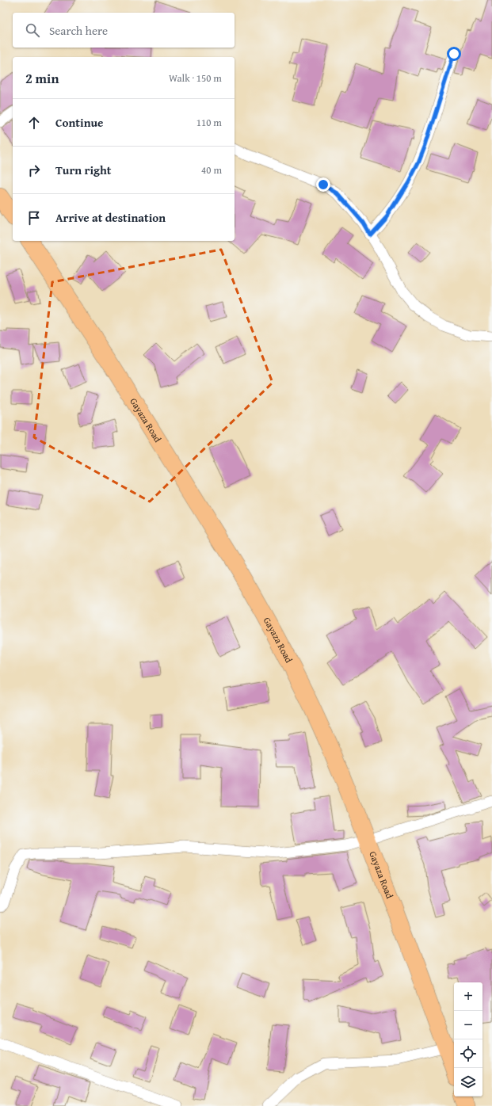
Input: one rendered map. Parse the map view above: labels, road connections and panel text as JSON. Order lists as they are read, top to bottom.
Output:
{
  "streets": {
    "main road": ["Gayaza Road"]
  },
  "page": {
    "search": "Search here",
    "heading": ["2 min", "Walk · 150 m"],
    "list": [
      ["Continue", "110 m"],
      ["Turn right", "40 m"],
      "Arrive at destination"
    ],
    "map_buttons": ["+", "−"]
  }
}
